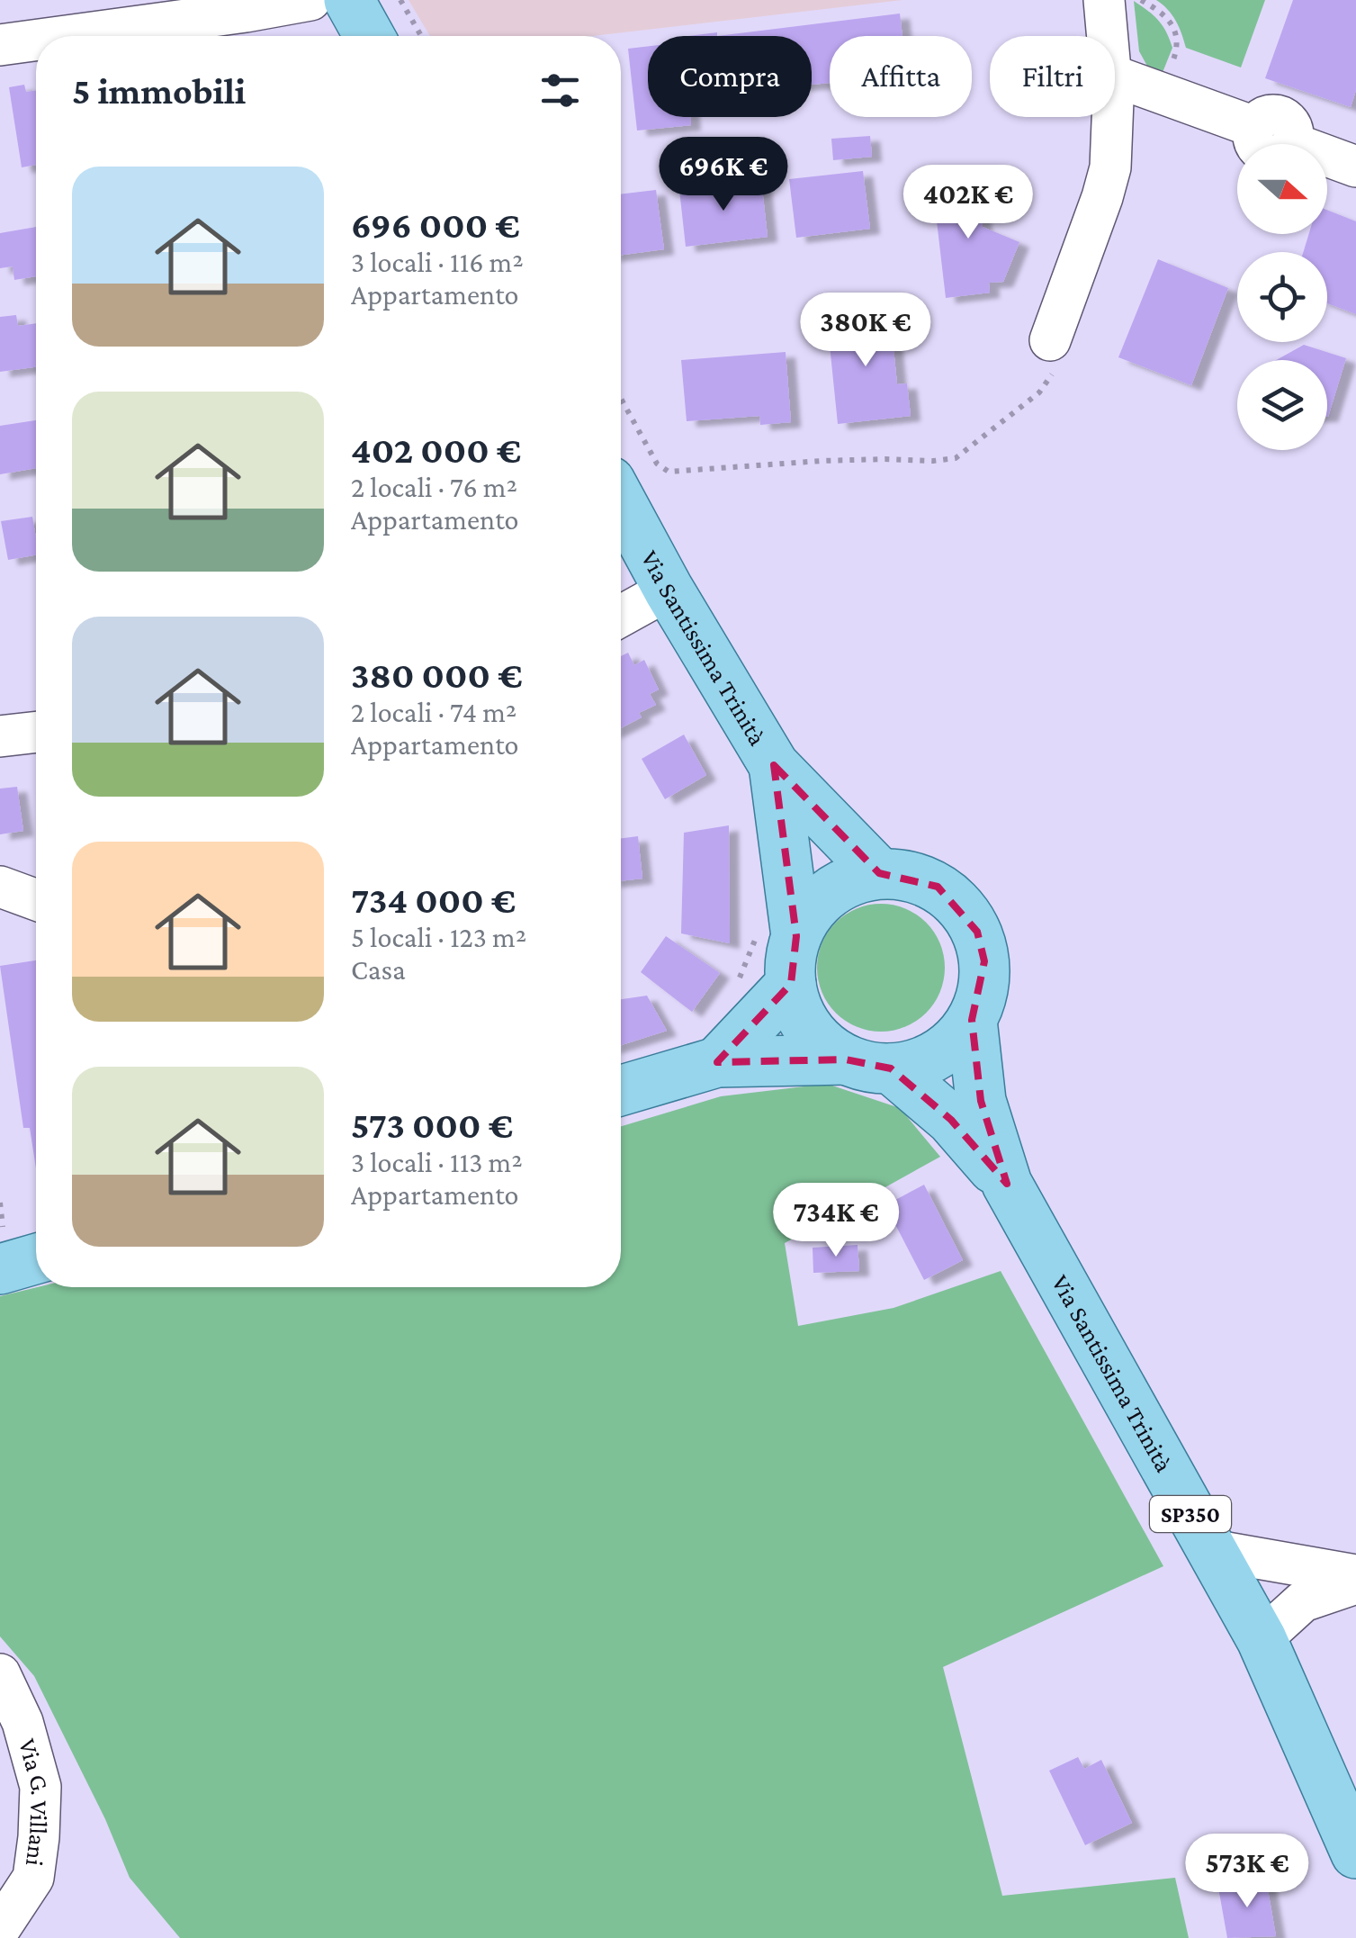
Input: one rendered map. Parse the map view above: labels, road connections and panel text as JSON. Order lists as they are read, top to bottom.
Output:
{
  "streets": {
    "main road": ["Via Santissima Trinità", "SP350"],
    "street": ["Via G. Villani"]
  },
  "north": "right",
  "page": {
    "chip": ["Compra", "Affitta", "Filtri"],
    "heading": "5 immobili",
    "price": [
      "696K €",
      "402K €",
      "380K €",
      "734K €",
      "573K €"
    ],
    "list": [
      {
        "name": "696 000 €",
        "note": "3 locali · 116 m² · Appartamento"
      },
      {
        "name": "402 000 €",
        "note": "2 locali · 76 m² · Appartamento"
      },
      {
        "name": "380 000 €",
        "note": "2 locali · 74 m² · Appartamento"
      },
      {
        "name": "734 000 €",
        "note": "5 locali · 123 m² · Casa"
      },
      {
        "name": "573 000 €",
        "note": "3 locali · 113 m² · Appartamento"
      }
    ]
  }
}
